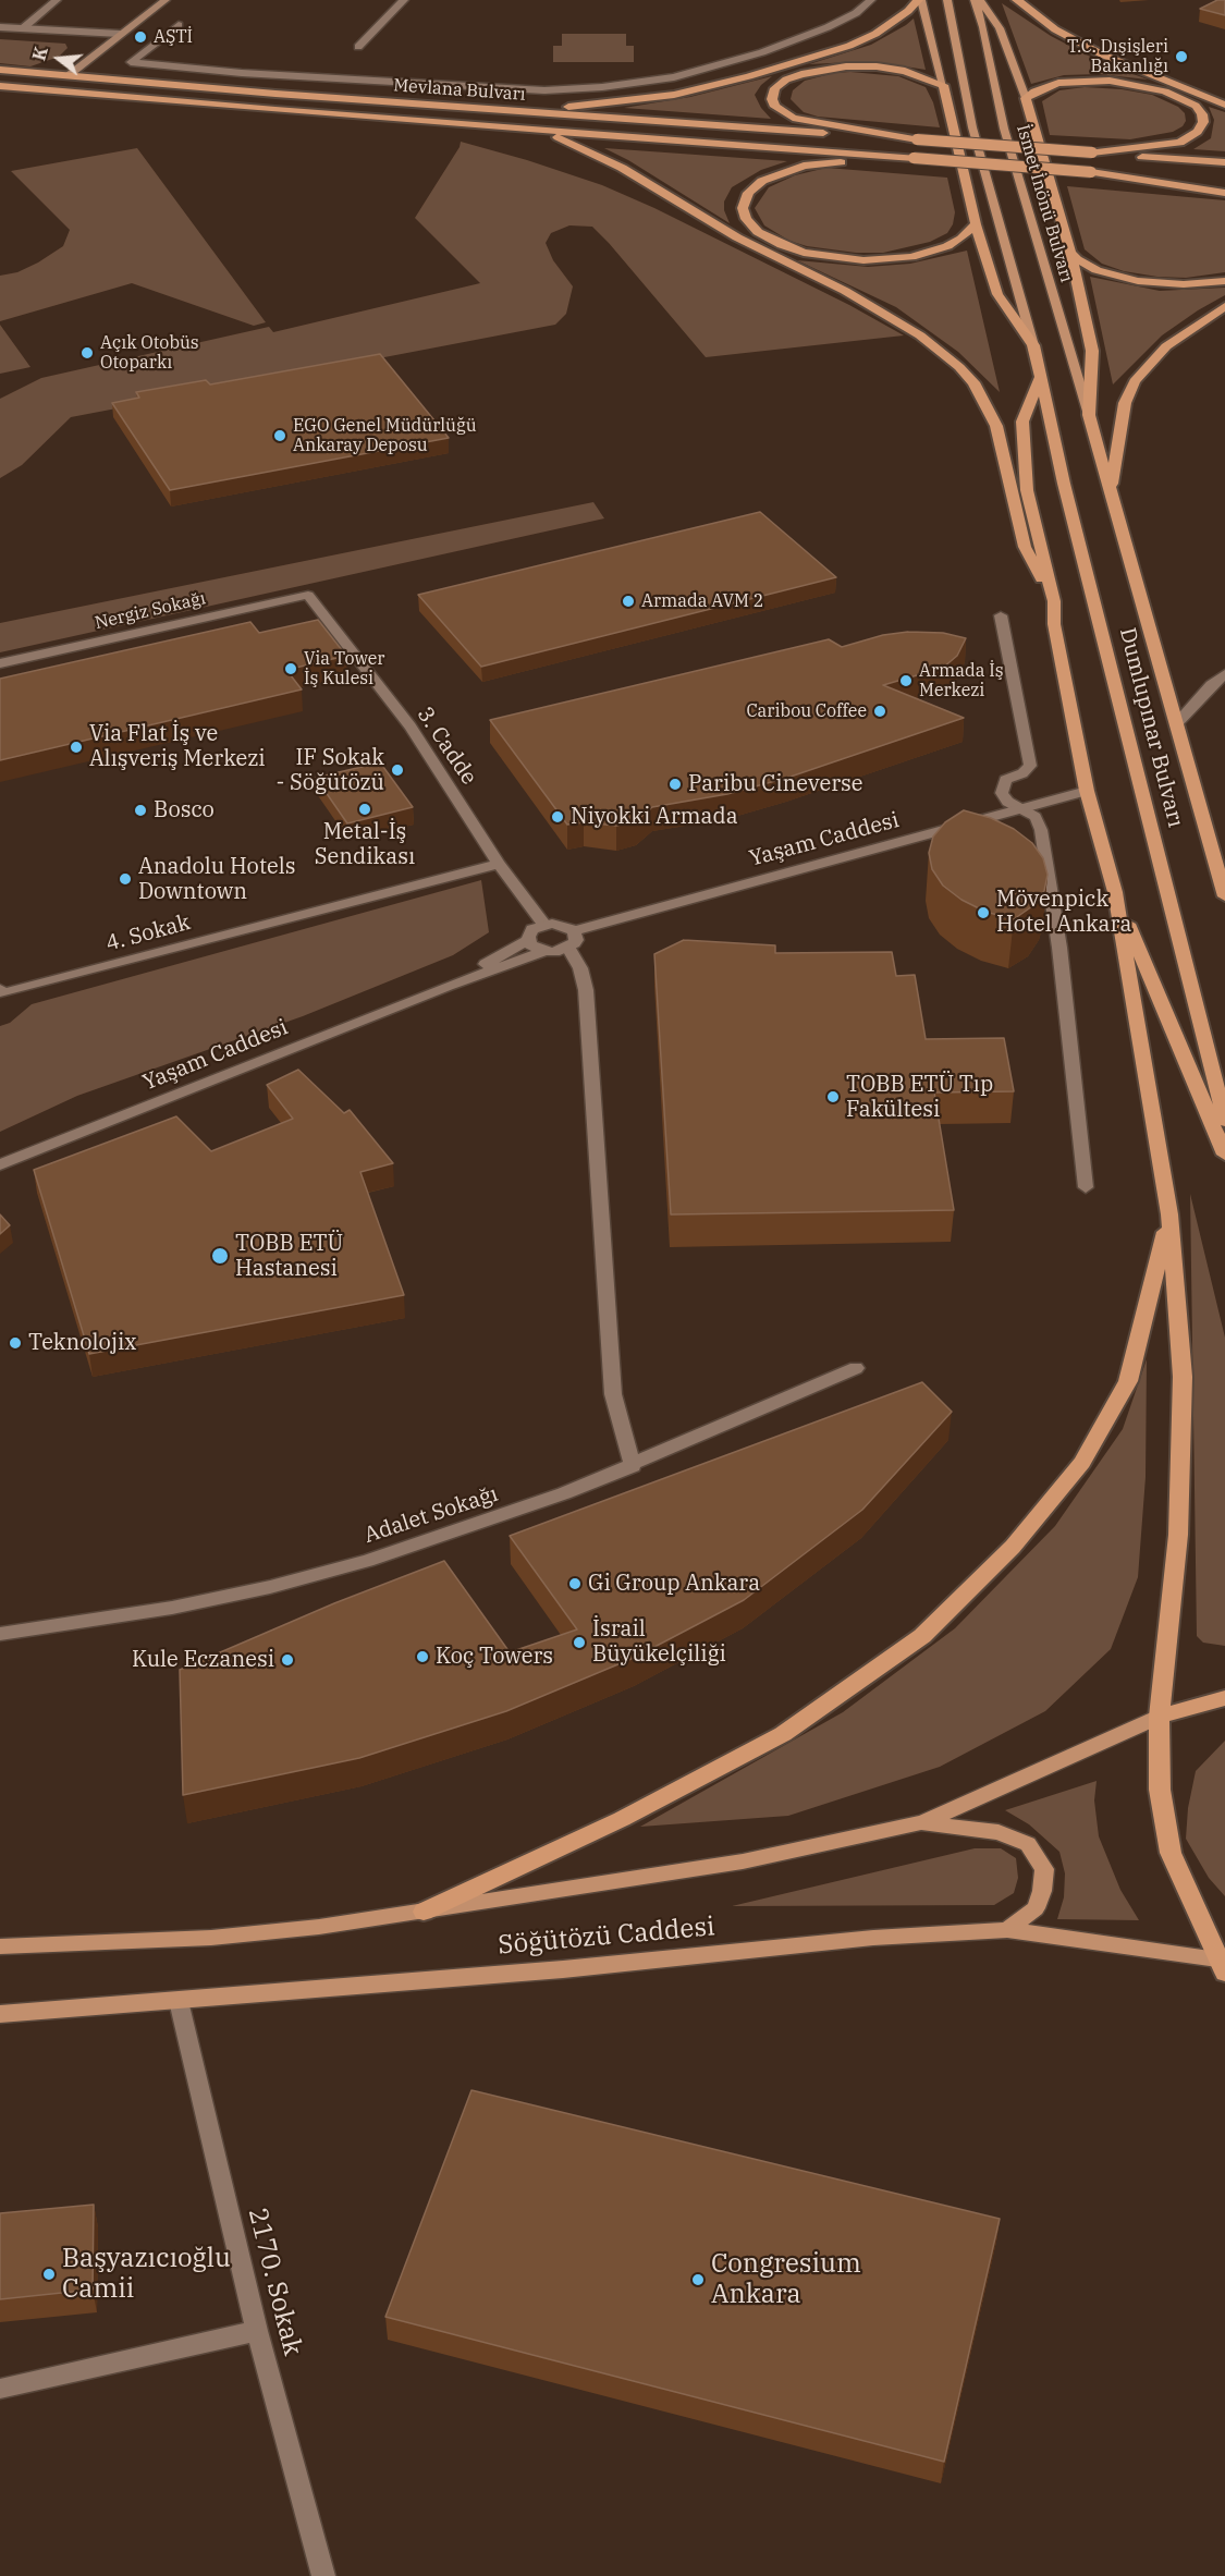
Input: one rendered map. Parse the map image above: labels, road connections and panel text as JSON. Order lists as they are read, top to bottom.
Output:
{
  "streets": {
    "highway": ["Mevlana Bulvarı", "Dumlupınar Bulvarı"],
    "main road": ["İsmet İnönü Bulvarı", "Söğütözü Caddesi"],
    "street": [
      "Nergiz Sokağı",
      "3. Cadde",
      "Yaşam Caddesi",
      "4. Sokak",
      "Adalet Sokağı",
      "2170. Sokak"
    ]
  },
  "crossings": [
    ["İsmet İnönü Bulvarı", "Dumlupınar Bulvarı"],
    ["Nergiz Sokağı", "3. Cadde"],
    ["3. Cadde", "Yaşam Caddesi"],
    ["3. Cadde", "4. Sokak"],
    ["Söğütözü Caddesi", "2170. Sokak"]
  ],
  "places": [
    "AŞTİ",
    "T.C. Dışişleri Bakanlığı",
    "Açık Otobüs Otoparkı",
    "EGO Genel Müdürlüğü Ankaray Deposu",
    "Armada AVM 2",
    "Via Tower İş Kulesi",
    "Armada İş Merkezi",
    "Caribou Coffee",
    "Via Flat İş ve Alışveriş Merkezi",
    "IF Sokak - Söğütözü",
    "Paribu Cineverse",
    "Metal-İş Sendikası",
    "Bosco",
    "Niyokki Armada",
    "Anadolu Hotels Downtown",
    "Mövenpick Hotel Ankara",
    "TOBB ETÜ Tıp Fakültesi",
    "TOBB ETÜ Hastanesi",
    "Teknolojix",
    "Gi Group Ankara",
    "İsrail Büyükelçiliği",
    "Koç Towers",
    "Kule Eczanesi",
    "Başyazıcıoğlu Camii",
    "Congresium Ankara"
  ],
  "north": "left"
}
